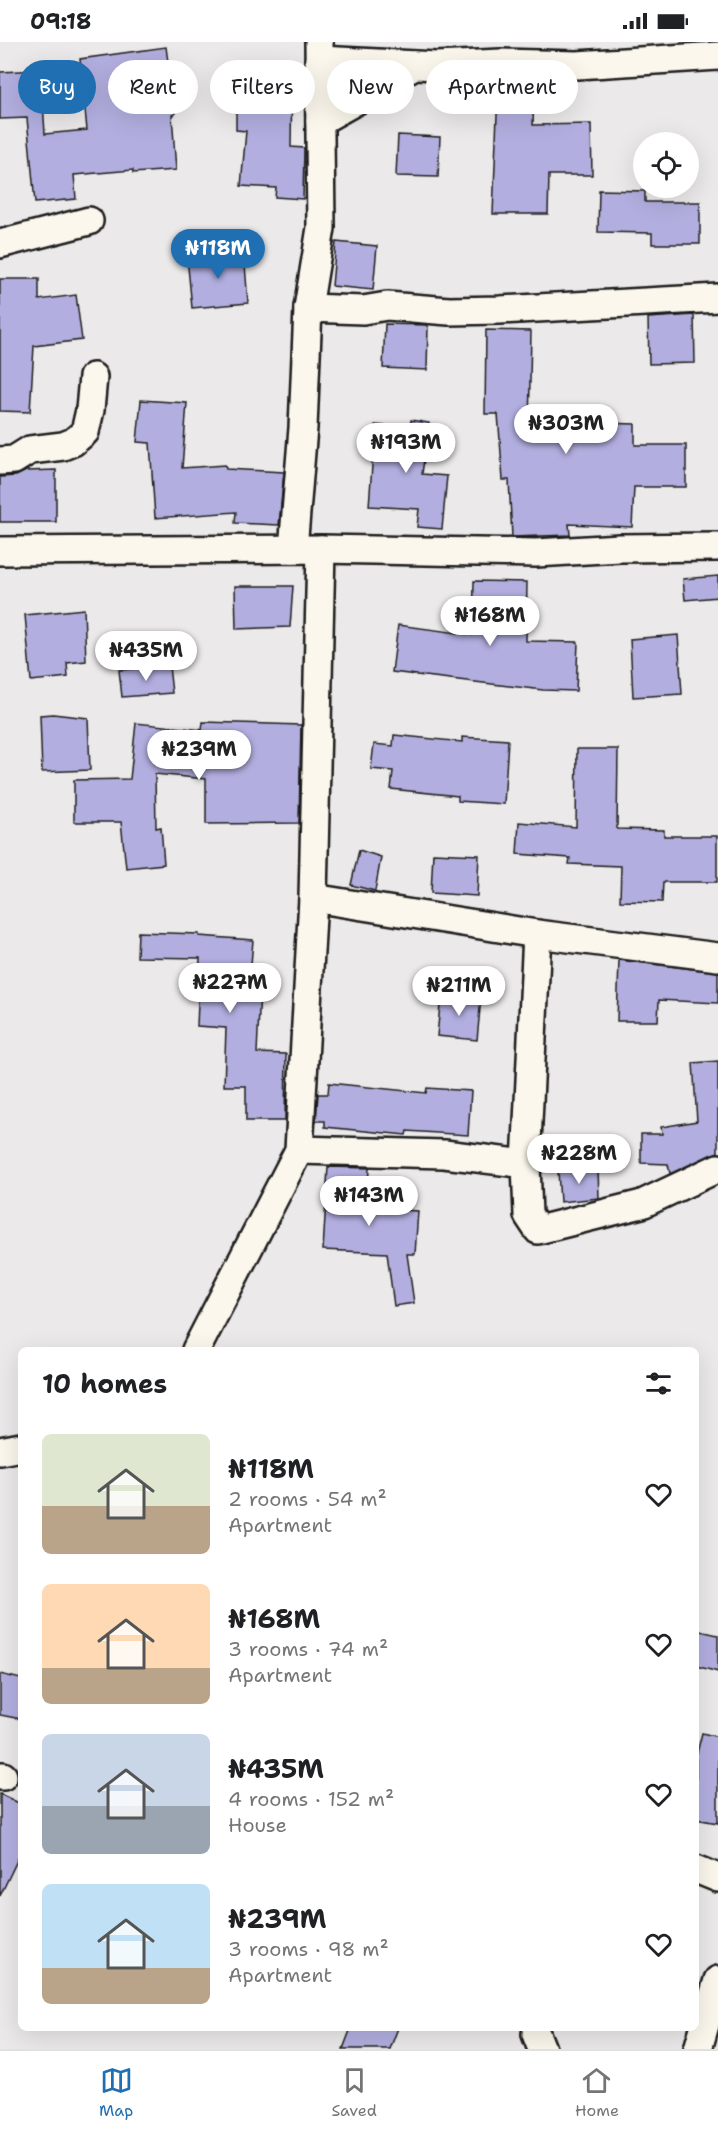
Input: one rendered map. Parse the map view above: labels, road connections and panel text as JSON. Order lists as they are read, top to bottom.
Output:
{
  "page": {
    "status": "09:18",
    "chip": [
      "Buy",
      "Rent",
      "Filters",
      "New",
      "Apartment"
    ],
    "price": [
      "₦118M",
      "₦303M",
      "₦193M",
      "₦168M",
      "₦435M",
      "₦239M",
      "₦227M",
      "₦211M",
      "₦228M",
      "₦143M"
    ],
    "heading": "10 homes",
    "list": [
      {
        "name": "₦118M",
        "note": "2 rooms · 54 m² · Apartment"
      },
      {
        "name": "₦168M",
        "note": "3 rooms · 74 m² · Apartment"
      },
      {
        "name": "₦435M",
        "note": "4 rooms · 152 m² · House"
      },
      {
        "name": "₦239M",
        "note": "3 rooms · 98 m² · Apartment"
      }
    ],
    "tabs": ["Map", "Saved", "Home"]
  }
}
